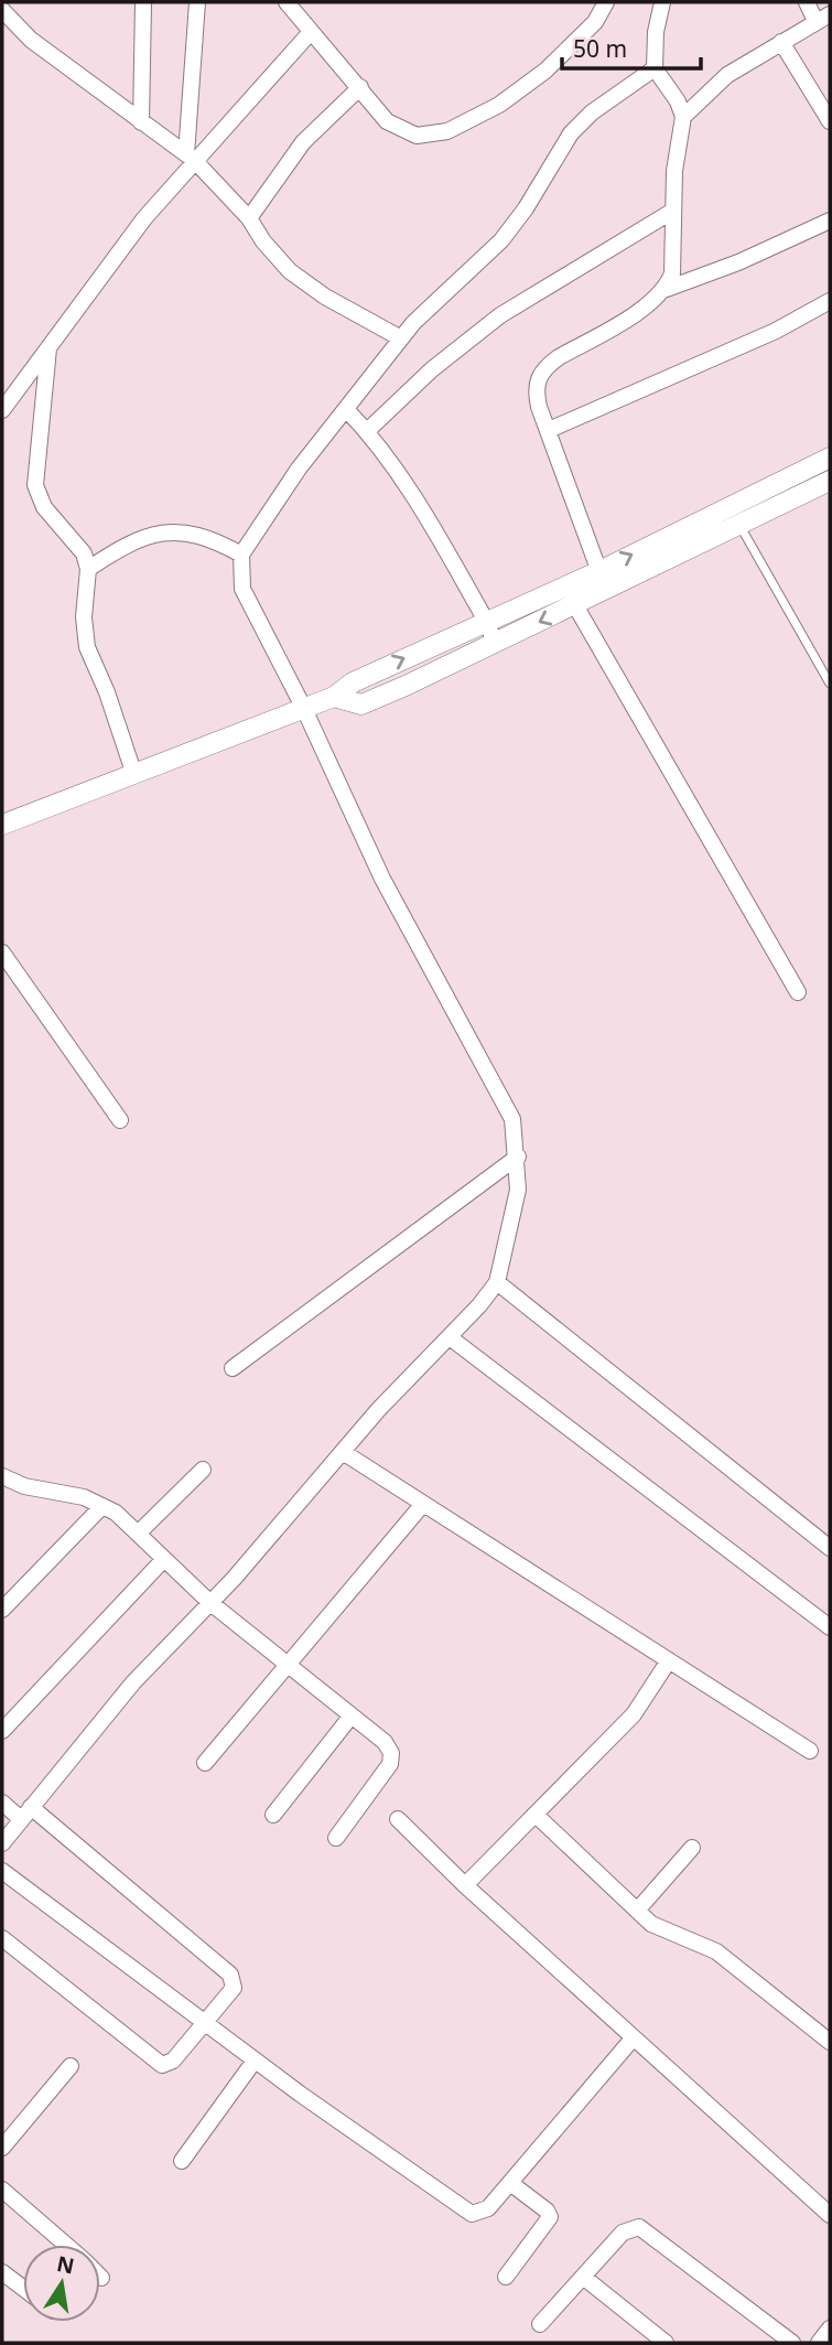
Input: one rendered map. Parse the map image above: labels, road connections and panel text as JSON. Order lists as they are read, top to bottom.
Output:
{
  "scale_bar": "50 m",
  "north": "top"
}
